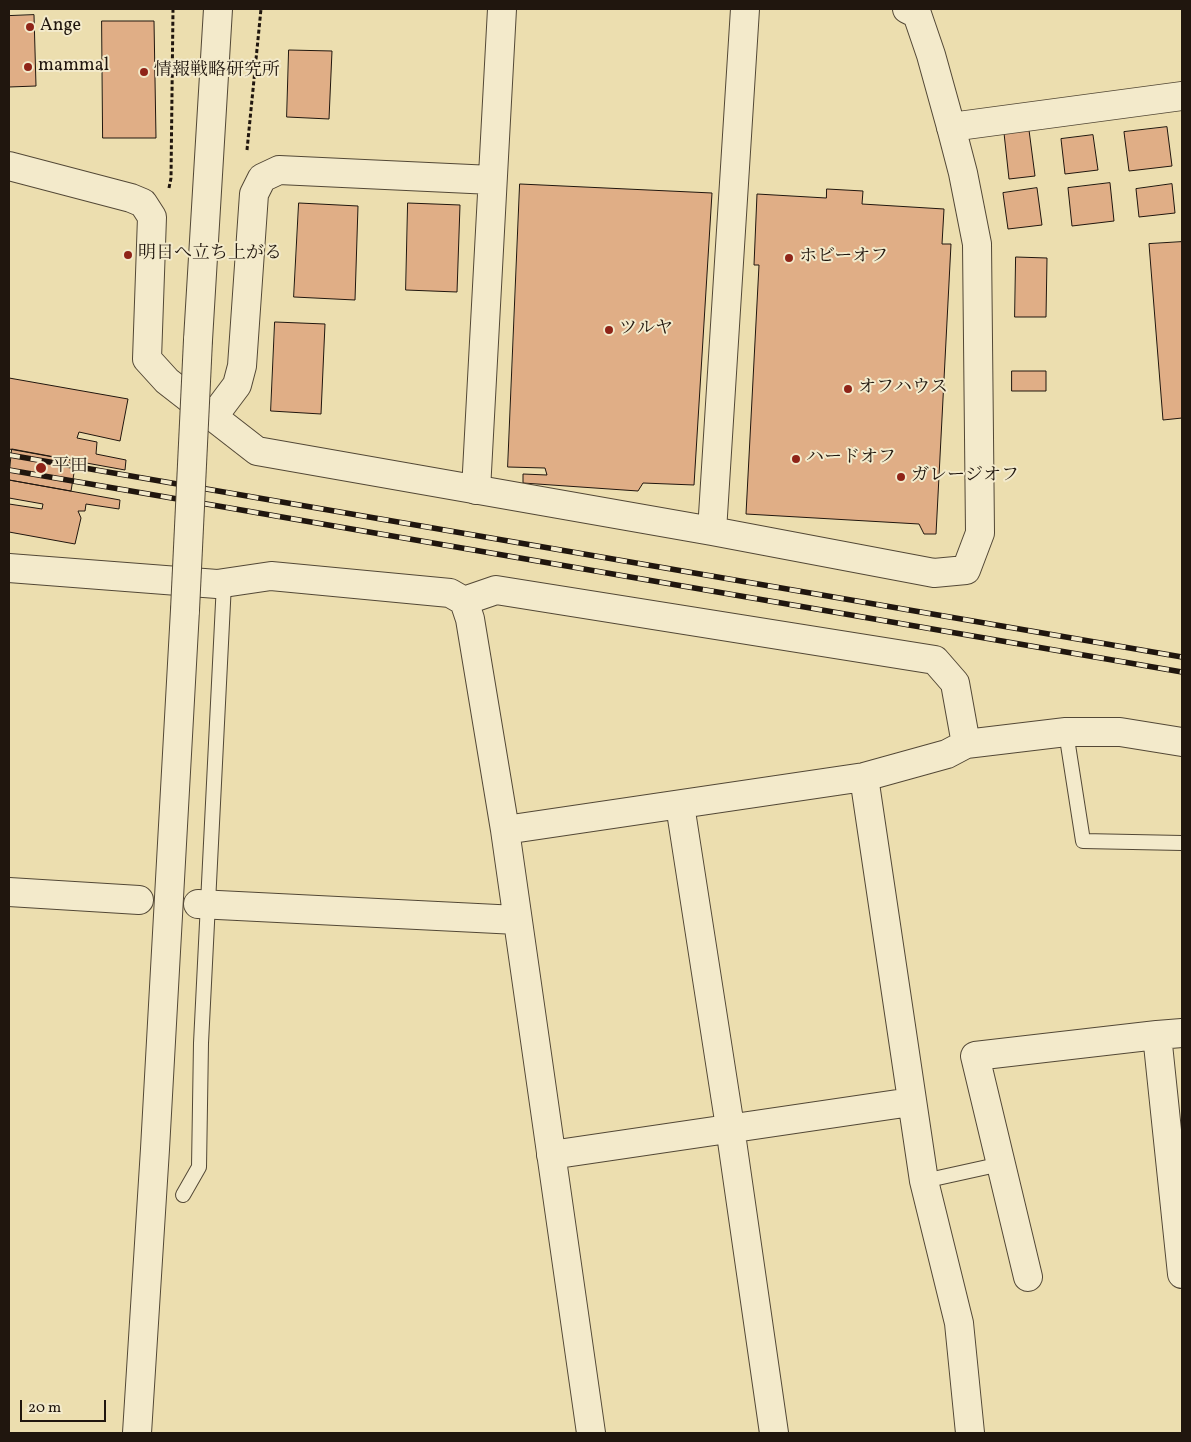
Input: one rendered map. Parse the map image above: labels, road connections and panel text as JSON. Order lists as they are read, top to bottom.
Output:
{
  "places": [
    "Ange",
    "mammal",
    "情報戦略研究所",
    "明日へ立ち上がる",
    "ホビーオフ",
    "ツルヤ",
    "オフハウス",
    "ハードオフ",
    "平田",
    "ガレージオフ"
  ],
  "scale_bar": "20 m"
}
